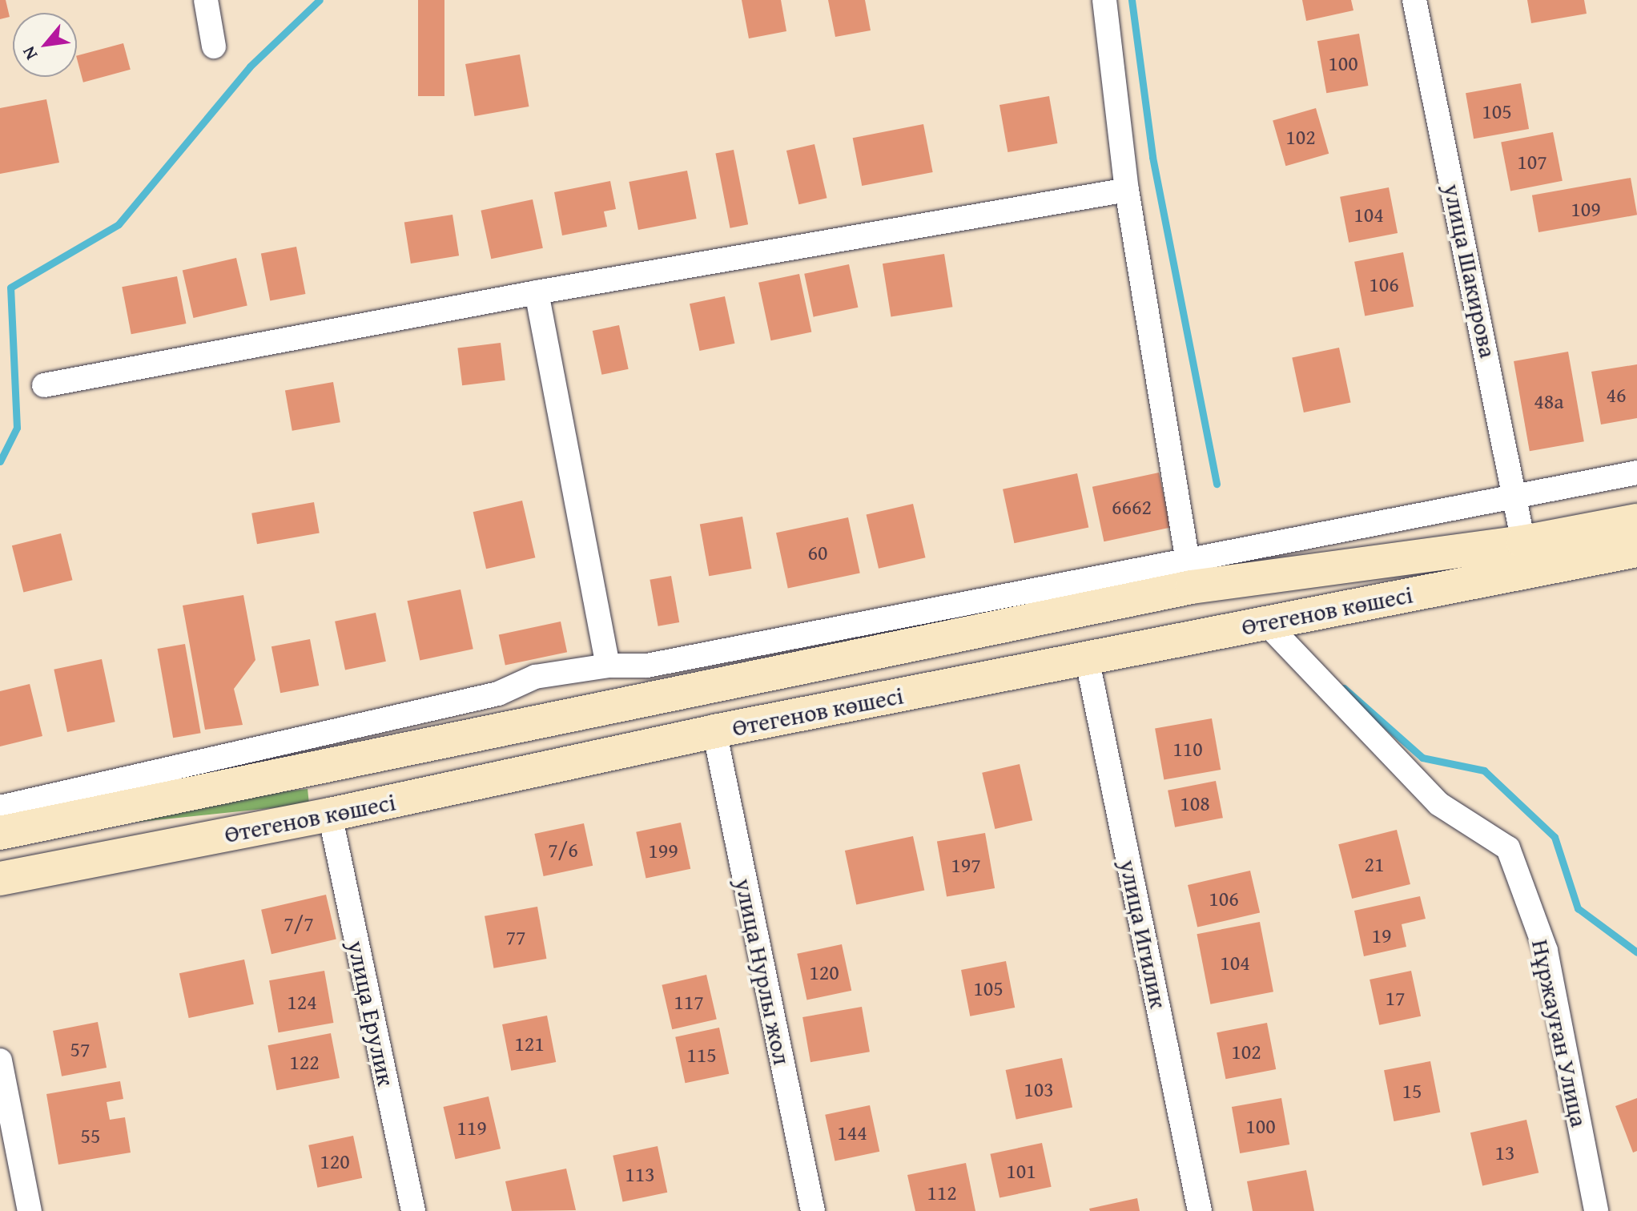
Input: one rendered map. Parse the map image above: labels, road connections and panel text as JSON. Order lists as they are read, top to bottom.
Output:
{
  "streets": {
    "main road": ["Өтегенов көшесі"],
    "street": [
      "улица Шакирова",
      "улица Игилик",
      "улица Нурлы жол",
      "улица Ерулик",
      "Нұржауған Улица"
    ]
  },
  "crossings": [
    ["улица Шакирова", "Өтегенов көшесі"],
    ["Өтегенов көшесі", "улица Игилик"],
    ["Өтегенов көшесі", "улица Нурлы жол"],
    ["Өтегенов көшесі", "улица Ерулик"],
    ["Өтегенов көшесі", "Нұржауған Улица"]
  ],
  "house_numbers": [
    "100",
    "105",
    "102",
    "107",
    "109",
    "104",
    "106",
    "46",
    "48а",
    "6662",
    "60",
    "110",
    "108",
    "7/6",
    "199",
    "21",
    "197",
    "106",
    "7/7",
    "19",
    "77",
    "104",
    "120",
    "105",
    "17",
    "124",
    "117",
    "121",
    "57",
    "102",
    "115",
    "122",
    "103",
    "15",
    "100",
    "119",
    "144",
    "55",
    "13",
    "120",
    "101",
    "113",
    "112"
  ],
  "north": "bottom left"
}
